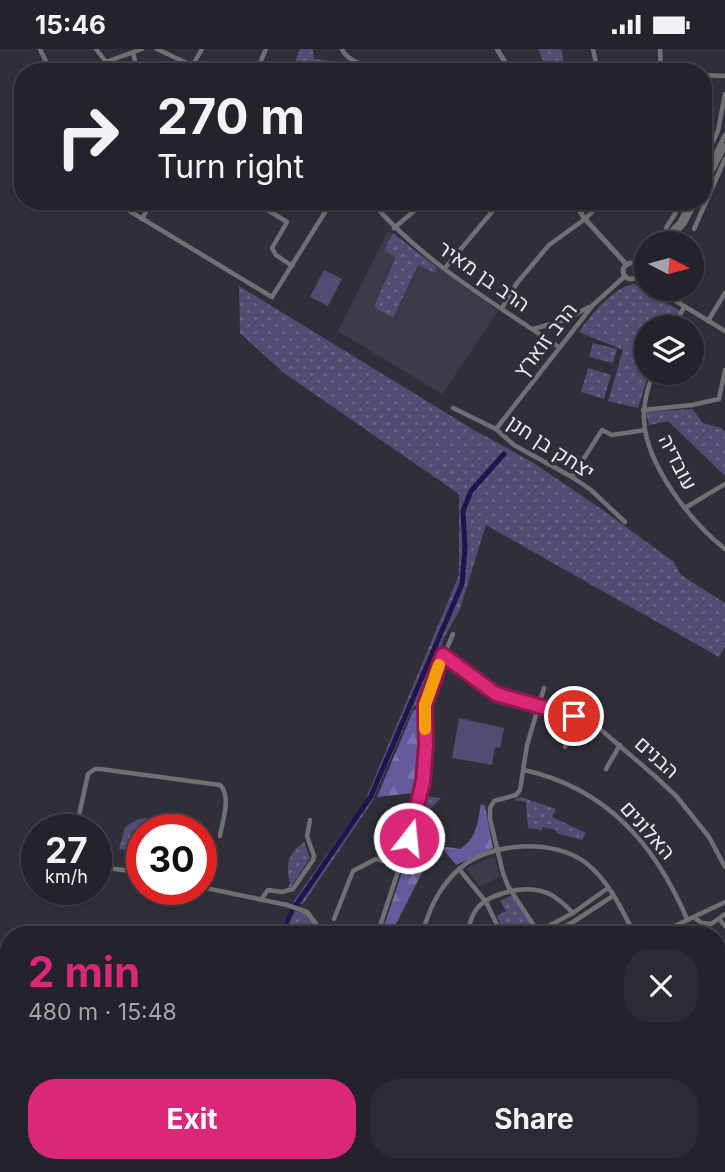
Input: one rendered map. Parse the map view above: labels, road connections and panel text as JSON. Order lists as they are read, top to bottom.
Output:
{
  "streets": {
    "street": [
      "הרב בן מאיר",
      "הרב זוארץ",
      "יצחק בן חנן",
      "עובדיה",
      "הבנים",
      "האלונים"
    ]
  },
  "crossings": [
    ["הרב בן מאיר", "הרב זוארץ"],
    ["הרב זוארץ", "יצחק בן חנן"]
  ],
  "north": "right",
  "page": {
    "status": "15:46",
    "turn": ["270 m", "Turn right"],
    "speed": "27 km/h",
    "limit": "30",
    "heading": ["2 min", "480 m · 15:48"],
    "buttons": ["Exit", "Share"]
  }
}
